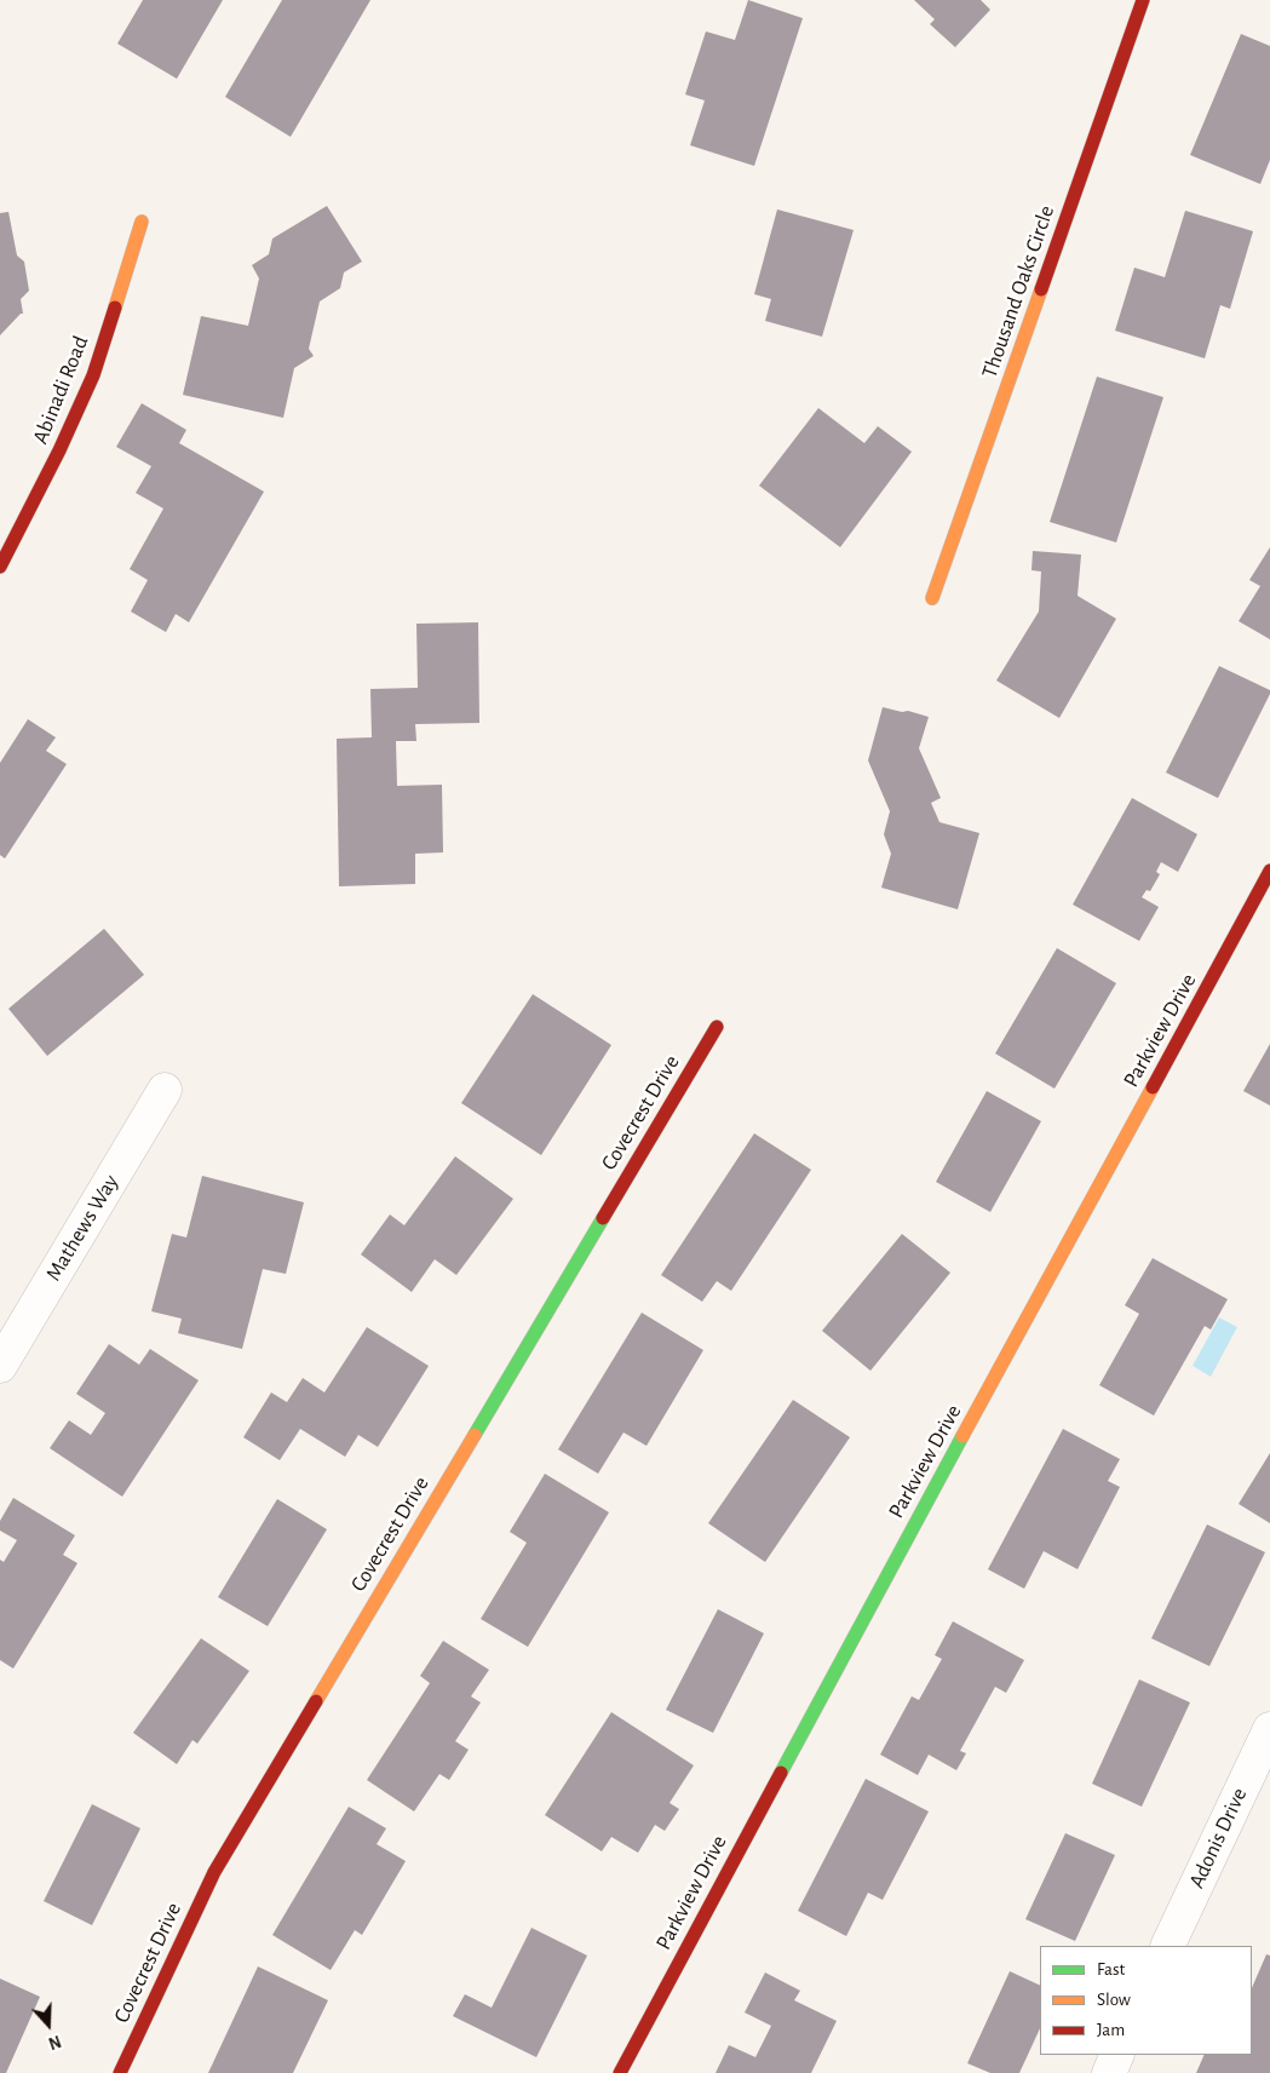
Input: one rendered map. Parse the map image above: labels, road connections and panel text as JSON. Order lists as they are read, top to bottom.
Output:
{
  "streets": {
    "street": [
      "Thousand Oaks Circle",
      "Abinadi Road",
      "Parkview Drive",
      "Covecrest Drive",
      "Mathews Way",
      "Adonis Drive"
    ]
  },
  "legend": ["Fast", "Slow", "Jam"],
  "north": "bottom"
}
